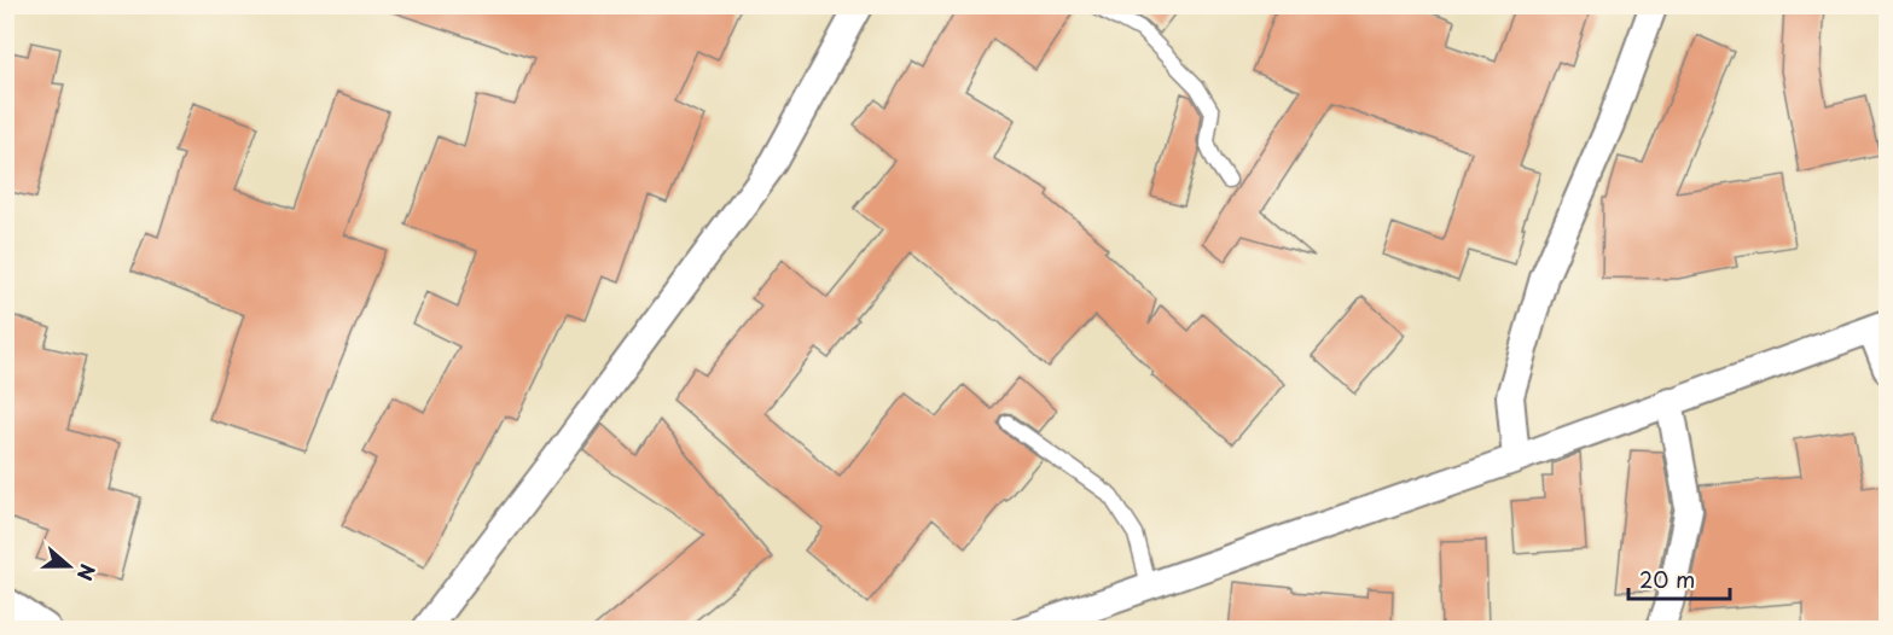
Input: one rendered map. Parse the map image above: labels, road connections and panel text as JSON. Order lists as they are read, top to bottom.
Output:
{
  "scale_bar": "20 m",
  "north": "right"
}
